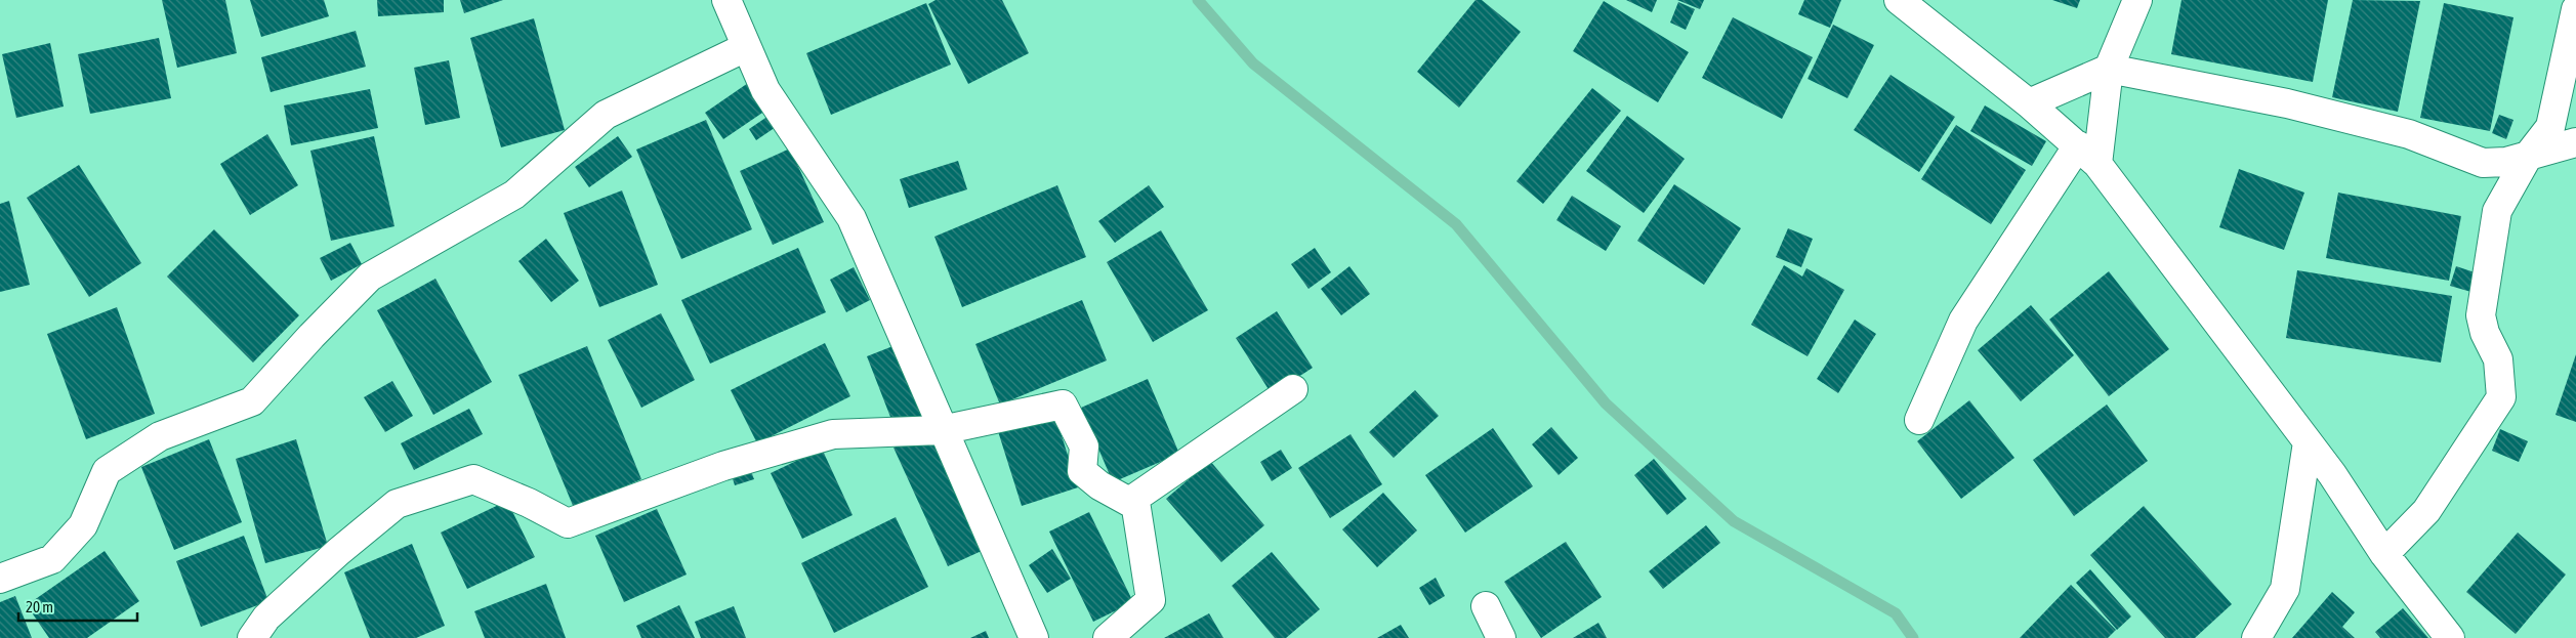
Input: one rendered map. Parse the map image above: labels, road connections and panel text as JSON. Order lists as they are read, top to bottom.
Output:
{
  "scale_bar": "20 m"
}
